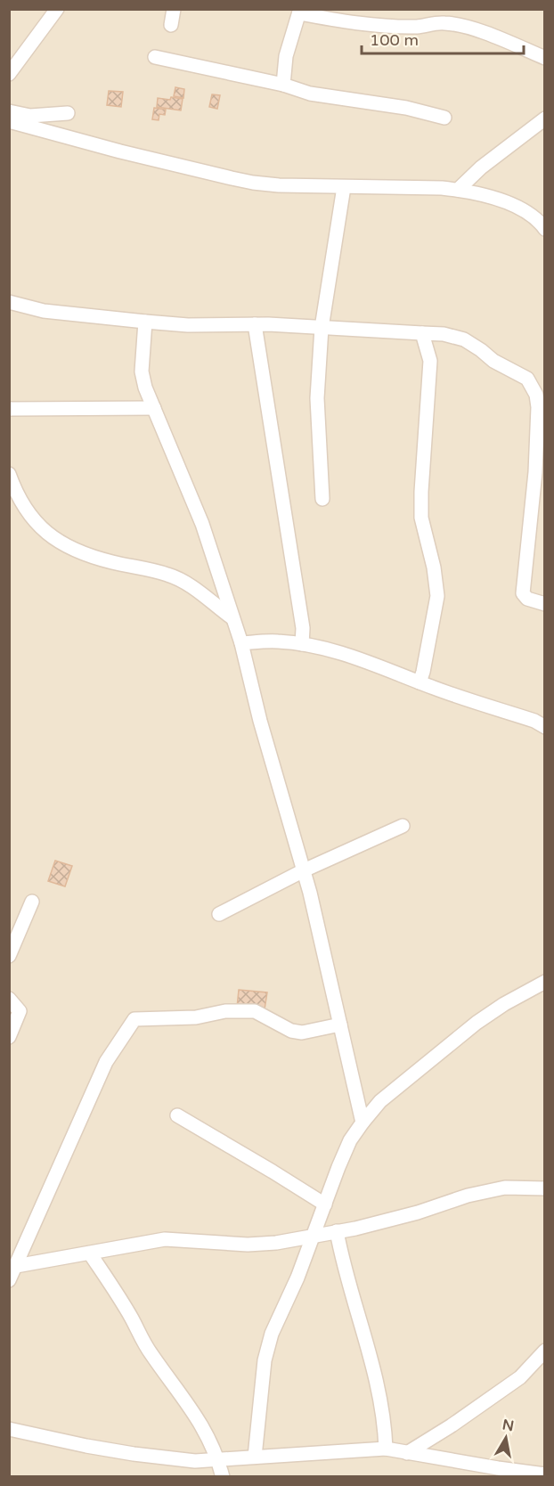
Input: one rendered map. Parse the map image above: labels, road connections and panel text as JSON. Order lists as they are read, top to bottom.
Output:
{
  "scale_bar": "100 m",
  "north": "top"
}
